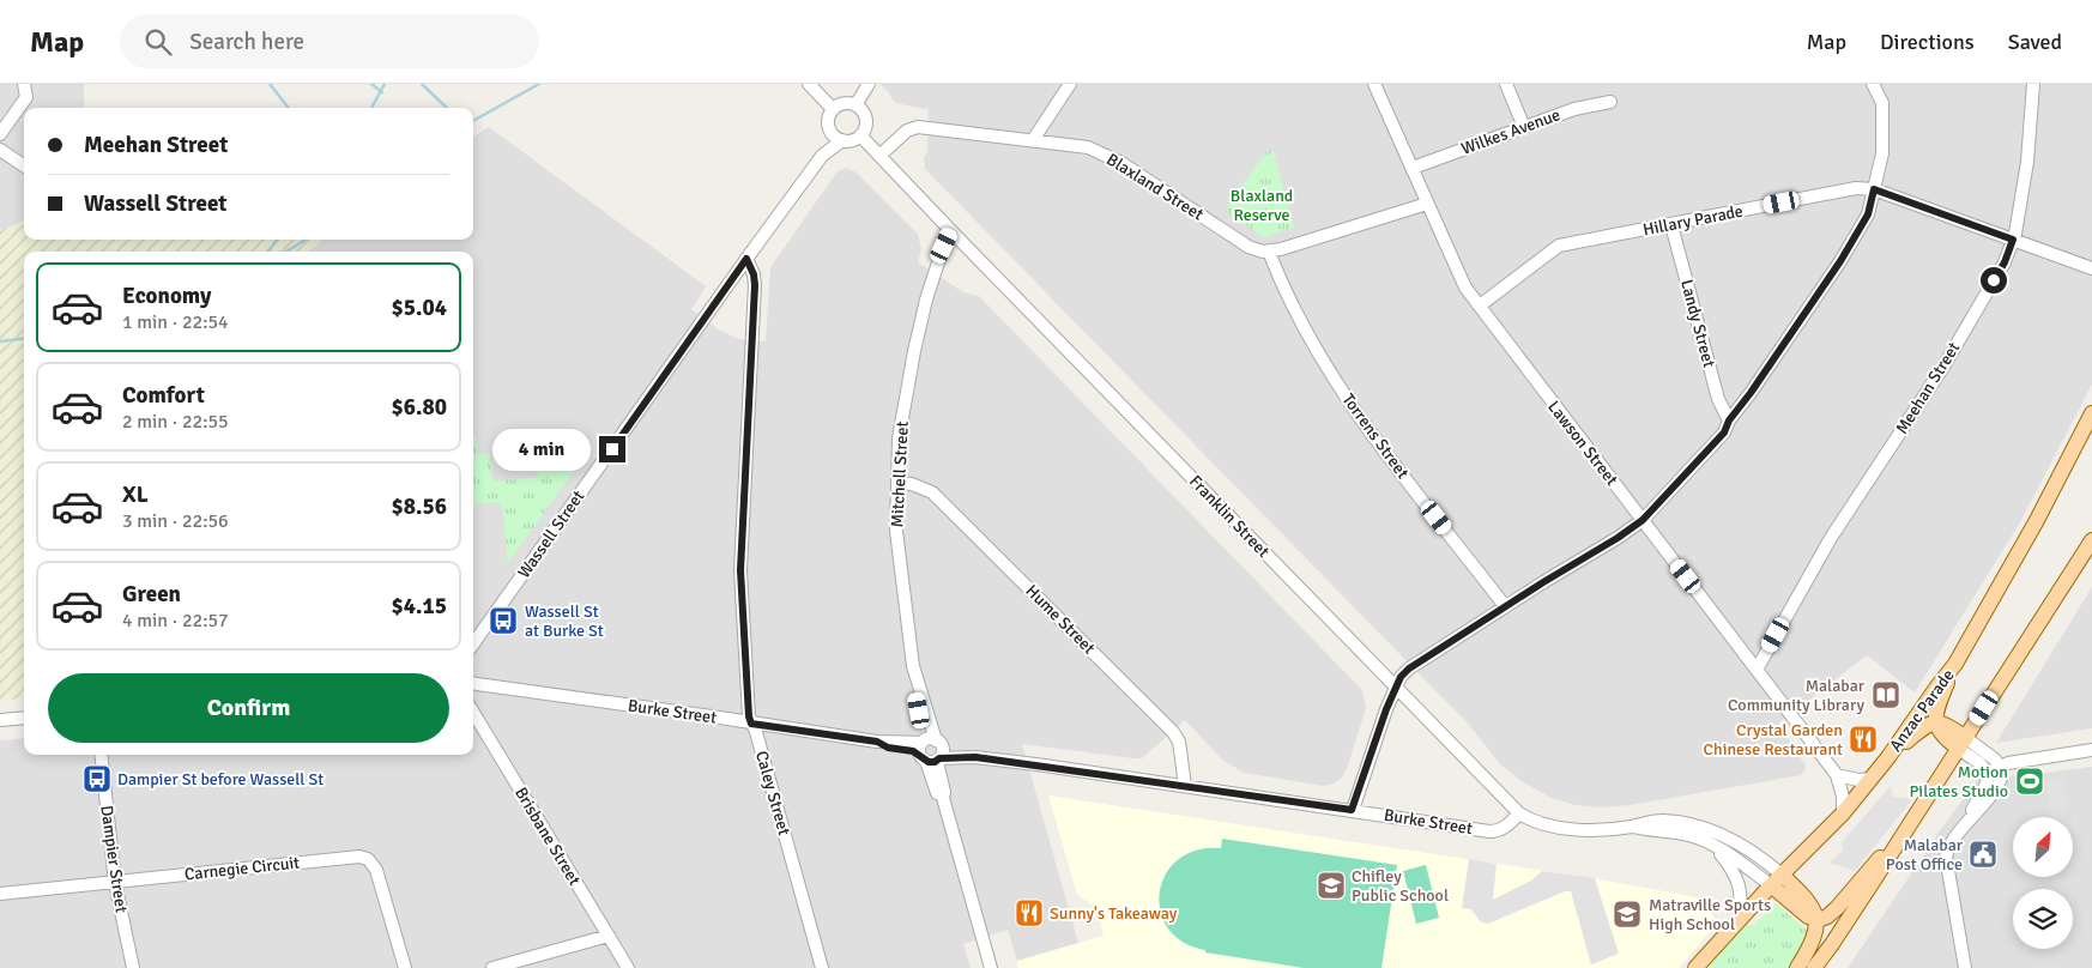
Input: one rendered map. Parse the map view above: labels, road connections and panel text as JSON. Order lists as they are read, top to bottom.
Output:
{
  "streets": {
    "main road": ["Anzac Parade"],
    "street": [
      "Wilkes Avenue",
      "Blaxland Street",
      "Hillary Parade",
      "Landy Street",
      "Meehan Street",
      "Torrens Street",
      "Lawson Street",
      "Mitchell Street",
      "Franklin Street",
      "Wassell Street",
      "Hume Street",
      "Burke Street",
      "Caley Street",
      "Brisbane Street",
      "Dampier Street",
      "Carnegie Circuit"
    ]
  },
  "crossings": [
    ["Wilkes Avenue", "Lawson Street"],
    ["Blaxland Street", "Torrens Street"],
    ["Blaxland Street", "Franklin Street"],
    ["Hillary Parade", "Landy Street"],
    ["Hillary Parade", "Meehan Street"],
    ["Hillary Parade", "Lawson Street"],
    ["Meehan Street", "Lawson Street"],
    ["Lawson Street", "Anzac Parade"],
    ["Mitchell Street", "Franklin Street"],
    ["Mitchell Street", "Hume Street"],
    ["Mitchell Street", "Burke Street"],
    ["Franklin Street", "Wassell Street"],
    ["Franklin Street", "Anzac Parade"],
    ["Franklin Street", "Burke Street"],
    ["Wassell Street", "Caley Street"],
    ["Hume Street", "Burke Street"],
    ["Burke Street", "Caley Street"],
    ["Dampier Street", "Carnegie Circuit"]
  ],
  "parks": ["Blaxland Reserve"],
  "places": {
    "bus stop": ["Wassell St at Burke St", "Dampier St before Wassell St"],
    "library": ["Malabar Community Library"],
    "restaurant": ["Crystal Garden Chinese Restaurant", "Sunny's Takeaway"],
    "sports": ["Motion Pilates Studio"],
    "public building": ["Malabar Post Office"],
    "school or university": ["Chifley Public School", "Matraville Sports High School"]
  },
  "north": "top right",
  "page": {
    "header": "Map",
    "search": "Search here",
    "nav": ["Map", "Directions", "Saved"],
    "banner": ["Meehan Street", "Wassell Street"],
    "list": [
      {
        "name": "Economy",
        "note": "1 min · 22:54",
        "value": "$5.04"
      },
      {
        "name": "Comfort",
        "note": "2 min · 22:55",
        "value": "$6.80"
      },
      {
        "name": "XL",
        "note": "3 min · 22:56",
        "value": "$8.56"
      },
      {
        "name": "Green",
        "note": "4 min · 22:57",
        "value": "$4.15"
      }
    ],
    "bubble": "4 min",
    "buttons": "Confirm"
  }
}
